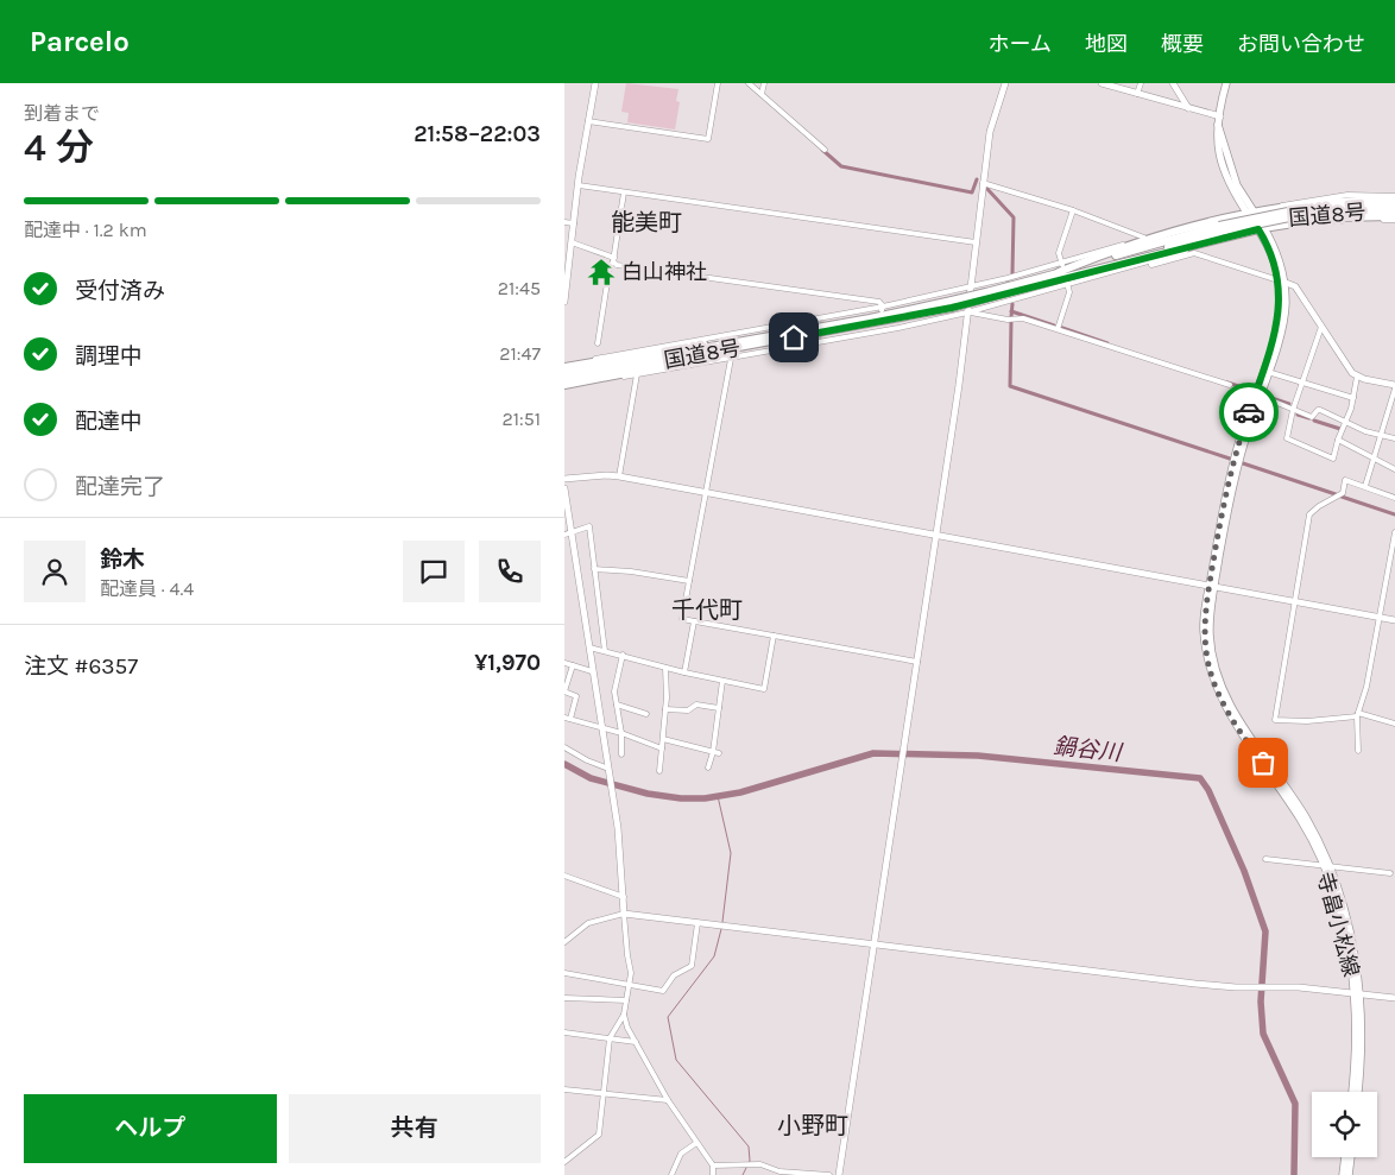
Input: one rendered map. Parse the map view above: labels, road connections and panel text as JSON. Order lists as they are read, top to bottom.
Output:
{
  "streets": {
    "highway": ["国道8号"],
    "main road": ["寺畠小松線"]
  },
  "districts": ["能美町", "千代町", "小野町"],
  "water": ["鍋谷川"],
  "places": {
    "temple": ["白山神社"]
  },
  "page": {
    "header": "Parcelo",
    "nav": [
      "ホーム",
      "地図",
      "概要",
      "お問い合わせ"
    ],
    "heading": ["4 分", "到着まで", "21:58–22:03"],
    "panel": [
      "鈴木",
      "配達員 · 4.4",
      "注文 #6357",
      "¥1,970"
    ],
    "bar": "配達中 · 1.2 km",
    "list": [
      ["受付済み", "21:45"],
      ["調理中", "21:47"],
      ["配達中", "21:51"],
      "配達完了"
    ],
    "buttons": ["ヘルプ", "共有"]
  }
}
